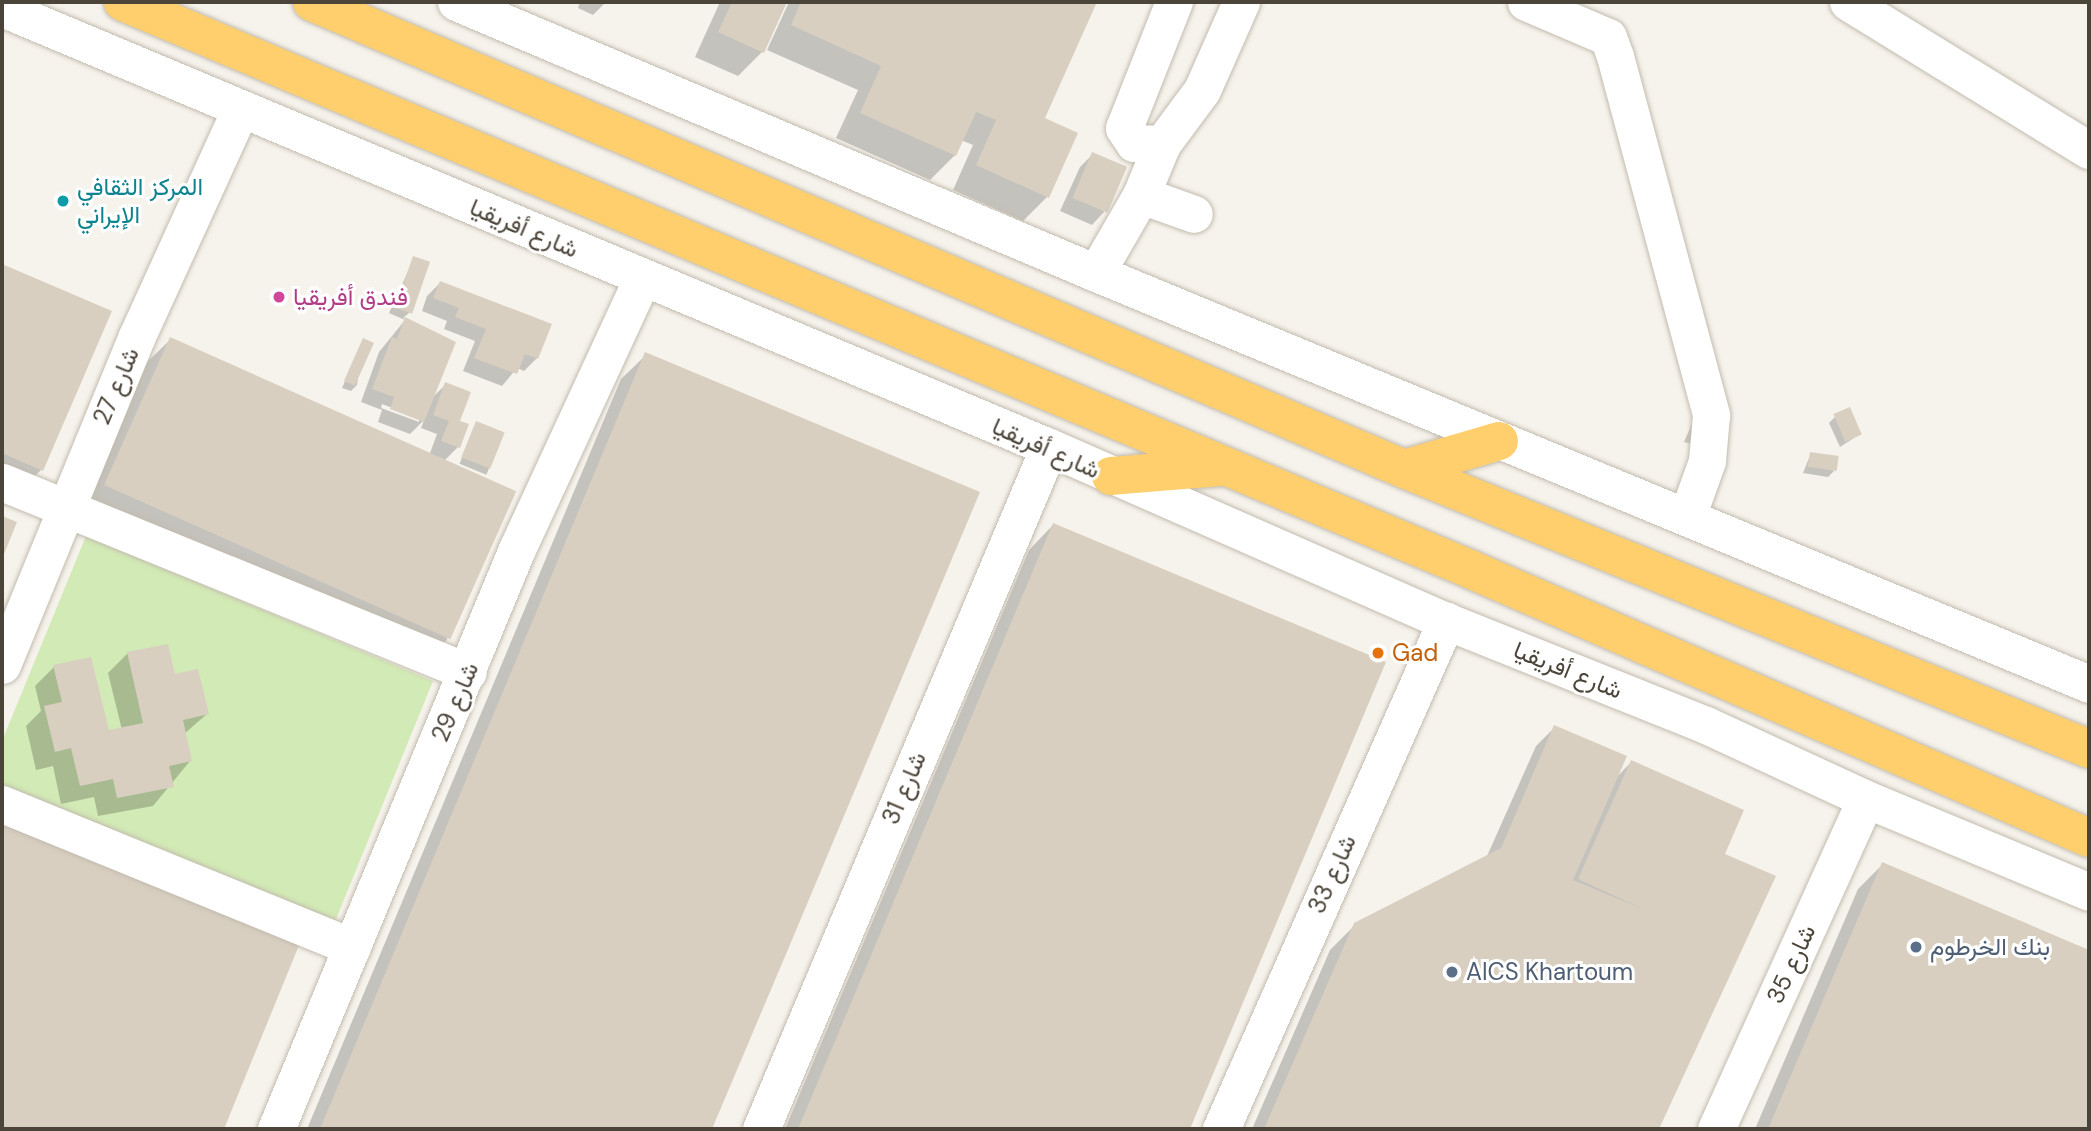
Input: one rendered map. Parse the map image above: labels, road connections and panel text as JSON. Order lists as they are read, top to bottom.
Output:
{
  "streets": {
    "highway": ["شارع أفريقيا"],
    "street": [
      "شارع 27",
      "شارع 29",
      "شارع 31",
      "شارع 33",
      "شارع 35"
    ]
  },
  "crossings": [
    ["شارع أفريقيا", "شارع 27"],
    ["شارع أفريقيا", "شارع 29"],
    ["شارع أفريقيا", "شارع 31"],
    ["شارع أفريقيا", "شارع 33"],
    ["شارع أفريقيا", "شارع 35"]
  ],
  "places": [
    "المركز الثقافي الإيراني",
    "فندق أفريقيا",
    "Gad",
    "بنك الخرطوم",
    "AICS Khartoum"
  ]
}
